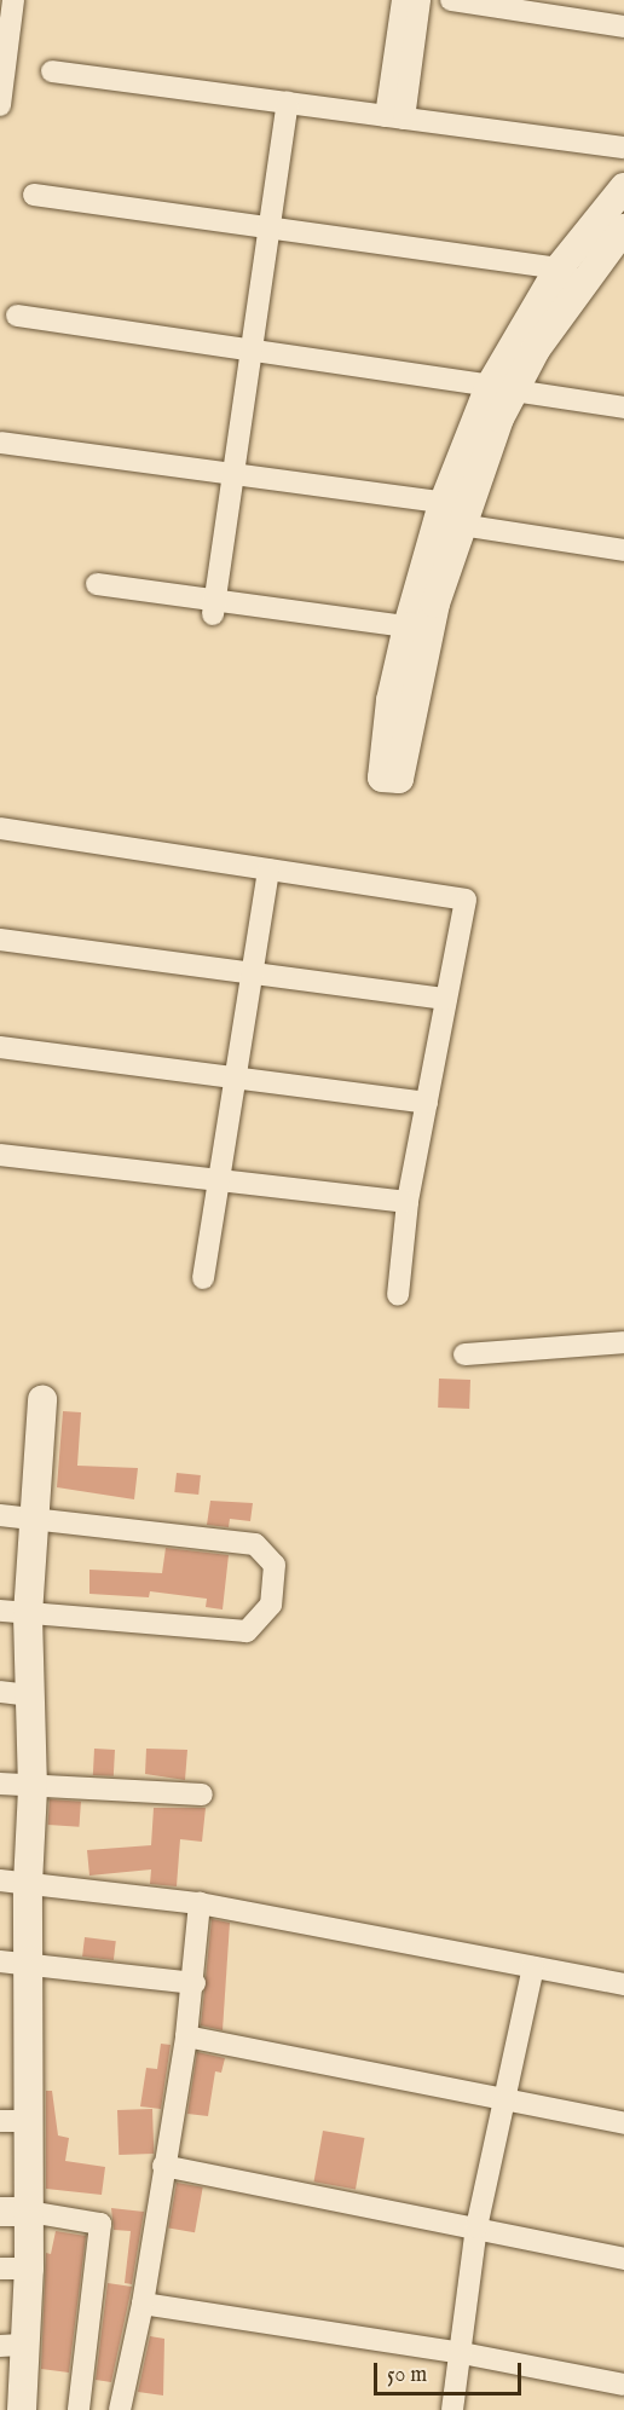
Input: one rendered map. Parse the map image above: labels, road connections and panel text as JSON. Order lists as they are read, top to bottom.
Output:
{
  "scale_bar": "50 m"
}
